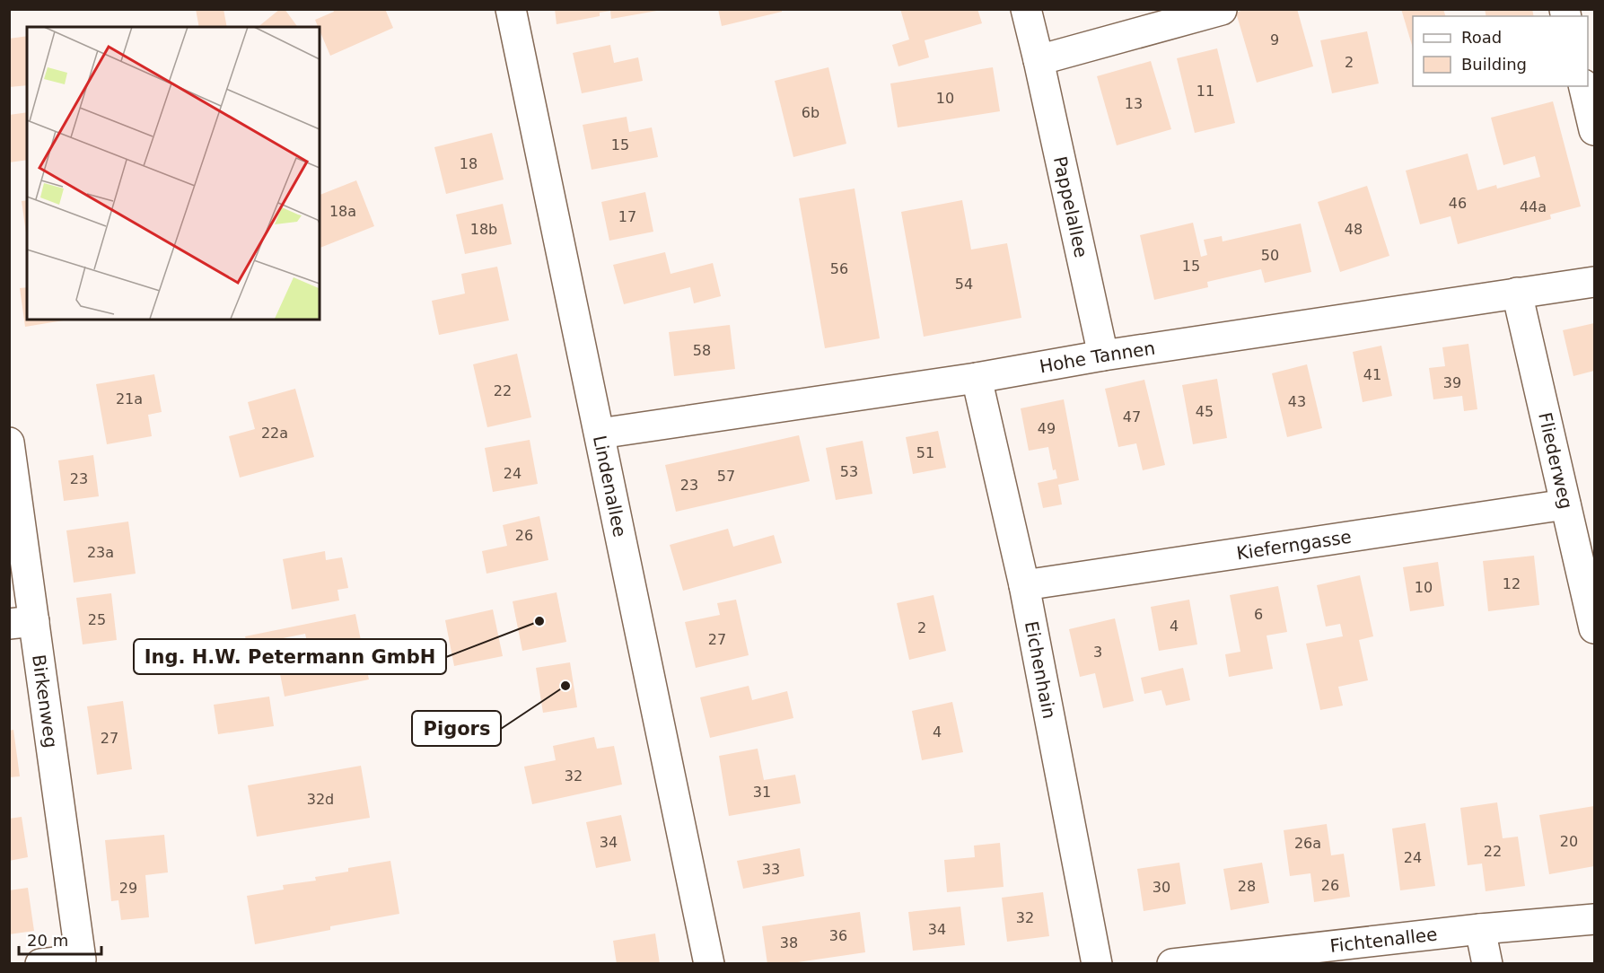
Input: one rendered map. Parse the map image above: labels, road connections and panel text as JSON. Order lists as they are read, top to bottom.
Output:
{
  "streets": {
    "street": [
      "Pappelallee",
      "Hohe Tannen",
      "Fliederweg",
      "Lindenallee",
      "Kieferngasse",
      "Eichenhain",
      "Birkenweg",
      "Fichtenallee"
    ]
  },
  "crossings": [
    ["Pappelallee", "Hohe Tannen"],
    ["Hohe Tannen", "Fliederweg"],
    ["Hohe Tannen", "Lindenallee"],
    ["Hohe Tannen", "Eichenhain"],
    ["Fliederweg", "Kieferngasse"],
    ["Kieferngasse", "Eichenhain"]
  ],
  "places": ["Ing. H.W. Petermann GmbH", "Pigors"],
  "house_numbers": [
    "9",
    "2",
    "11",
    "10",
    "13",
    "6b",
    "15",
    "18",
    "46",
    "44a",
    "18a",
    "17",
    "18b",
    "48",
    "50",
    "15",
    "56",
    "54",
    "58",
    "41",
    "39",
    "22",
    "21a",
    "43",
    "45",
    "47",
    "49",
    "22a",
    "51",
    "53",
    "24",
    "57",
    "23",
    "23",
    "26",
    "23a",
    "12",
    "10",
    "6",
    "25",
    "4",
    "2",
    "27",
    "3",
    "4",
    "27",
    "32",
    "31",
    "32d",
    "20",
    "34",
    "26a",
    "22",
    "24",
    "33",
    "26",
    "28",
    "30",
    "29",
    "32",
    "34",
    "36",
    "38"
  ],
  "legend": ["Road", "Building"],
  "scale_bar": "20 m"
}
